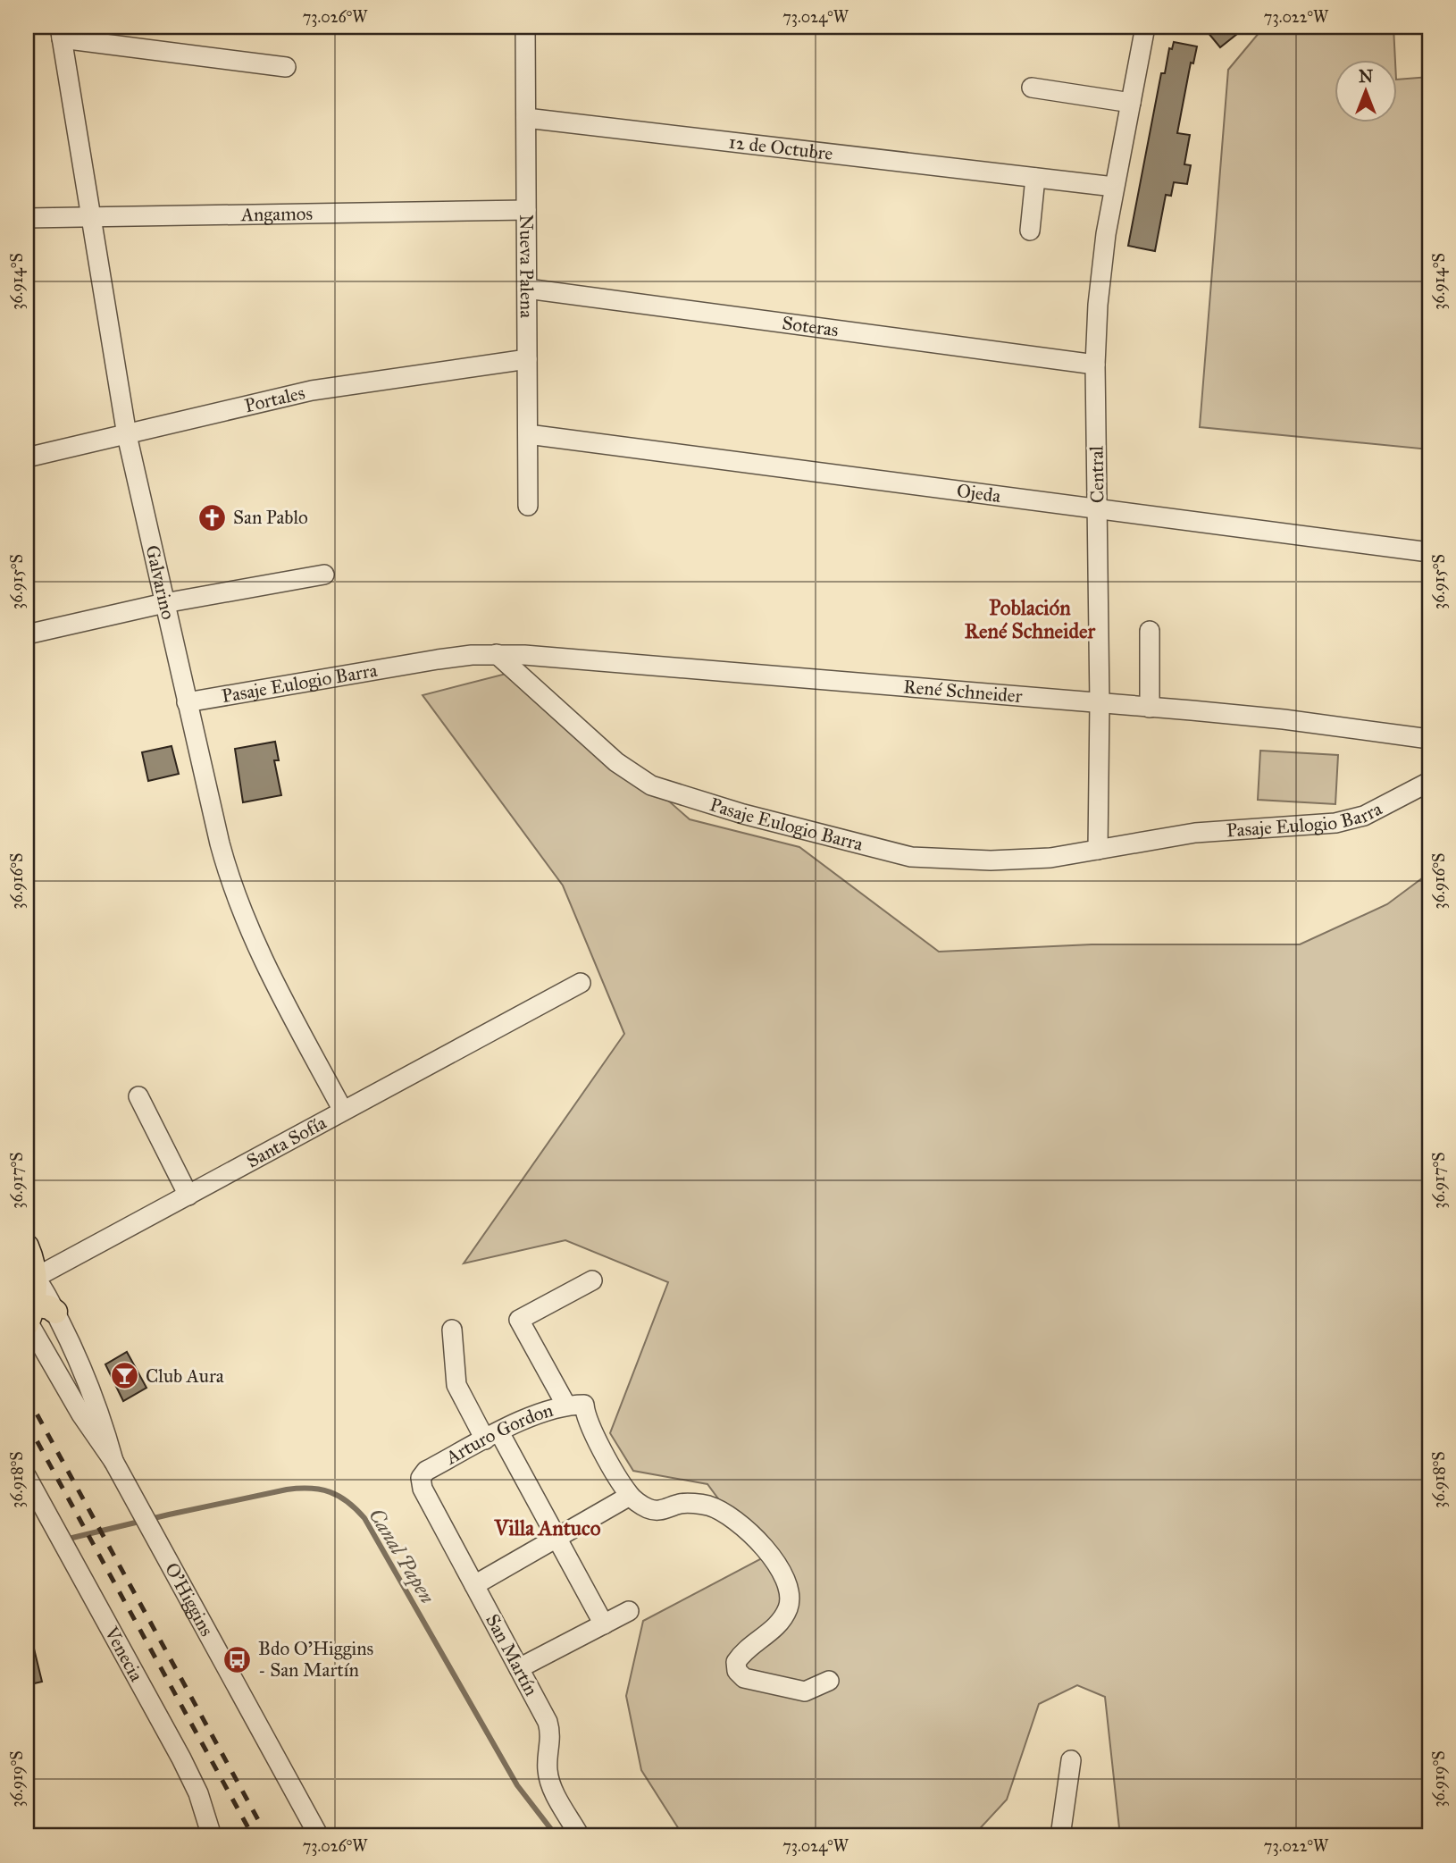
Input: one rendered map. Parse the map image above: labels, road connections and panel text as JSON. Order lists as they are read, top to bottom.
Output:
{
  "streets": {
    "street": [
      "12 de Octubre",
      "Angamos",
      "Nueva Palena",
      "Soteras",
      "Portales",
      "Central",
      "Ojeda",
      "Galvarino",
      "Pasaje Eulogio Barra",
      "René Schneider",
      "Santa Sofía",
      "Arturo Gordon",
      "O'Higgins",
      "Venecia",
      "San Martín"
    ]
  },
  "crossings": [
    ["12 de Octubre", "Nueva Palena"],
    ["12 de Octubre", "Central"],
    ["Angamos", "Nueva Palena"],
    ["Angamos", "Galvarino"],
    ["Nueva Palena", "Soteras"],
    ["Nueva Palena", "Portales"],
    ["Nueva Palena", "Ojeda"],
    ["Soteras", "Central"],
    ["Portales", "Galvarino"],
    ["Central", "Ojeda"],
    ["Central", "Pasaje Eulogio Barra"],
    ["Central", "René Schneider"],
    ["Galvarino", "Pasaje Eulogio Barra"],
    ["Galvarino", "Santa Sofía"],
    ["Pasaje Eulogio Barra", "René Schneider"],
    ["Arturo Gordon", "San Martín"]
  ],
  "districts": ["Población René Schneider", "Villa Antuco"],
  "water": ["Canal Papen"],
  "places": {
    "church": ["San Pablo"],
    "bar": ["Club Aura"],
    "bus stop": ["Bdo O'Higgins - San Martín"]
  },
  "north": "top",
  "coordinates": [
    "73.026°W",
    "73.024°W",
    "73.022°W",
    "36.914°S",
    "36.915°S",
    "36.916°S",
    "36.917°S",
    "36.918°S",
    "36.919°S"
  ]
}
